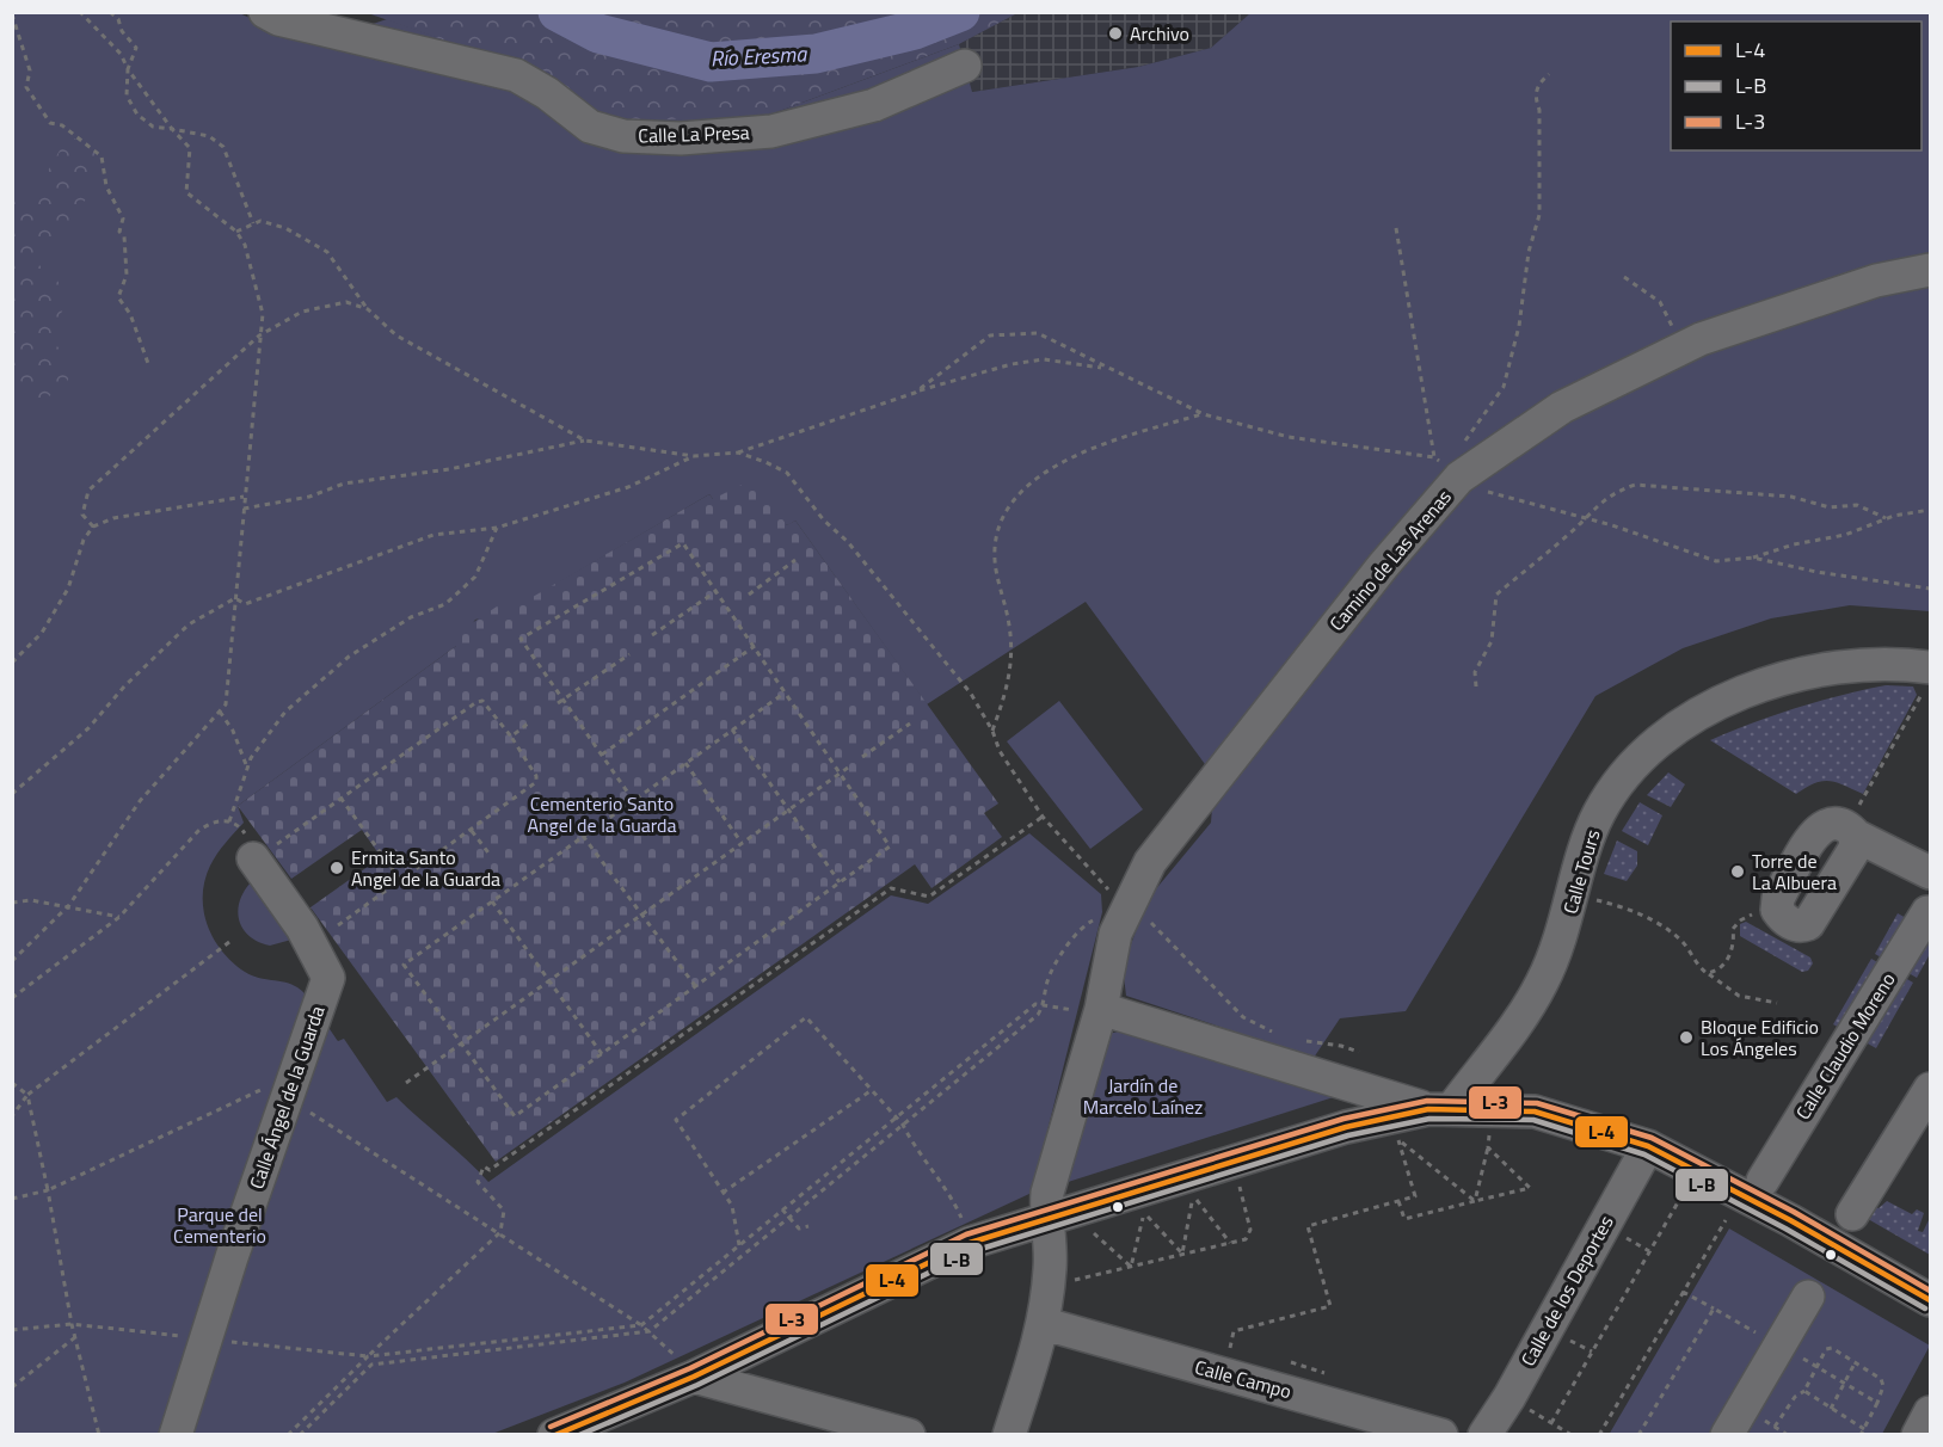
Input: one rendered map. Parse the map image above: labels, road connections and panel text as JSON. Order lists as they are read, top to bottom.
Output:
{
  "streets": {
    "street": [
      "Calle La Presa",
      "Camino de Las Arenas",
      "Calle Tours",
      "Calle Claudio Moreno",
      "Calle Ángel de la Guarda",
      "Calle de los Deportes",
      "Calle Campo"
    ]
  },
  "crossings": [
    ["Camino de Las Arenas", "Calle Campo"]
  ],
  "water": ["Río Eresma"],
  "parks": ["Cementerio Santo Angel de la Guarda", "Jardín de Marcelo Laínez", "Parque del Cementerio"],
  "places": [
    "Archivo",
    "Ermita Santo Angel de la Guarda",
    "Torre de La Albuera",
    "Bloque Edificio Los Ángeles"
  ],
  "lines": ["transit line L-3", "transit line L-4", "transit line L-B"],
  "legend": ["L-4", "L-B", "L-3"]
}
